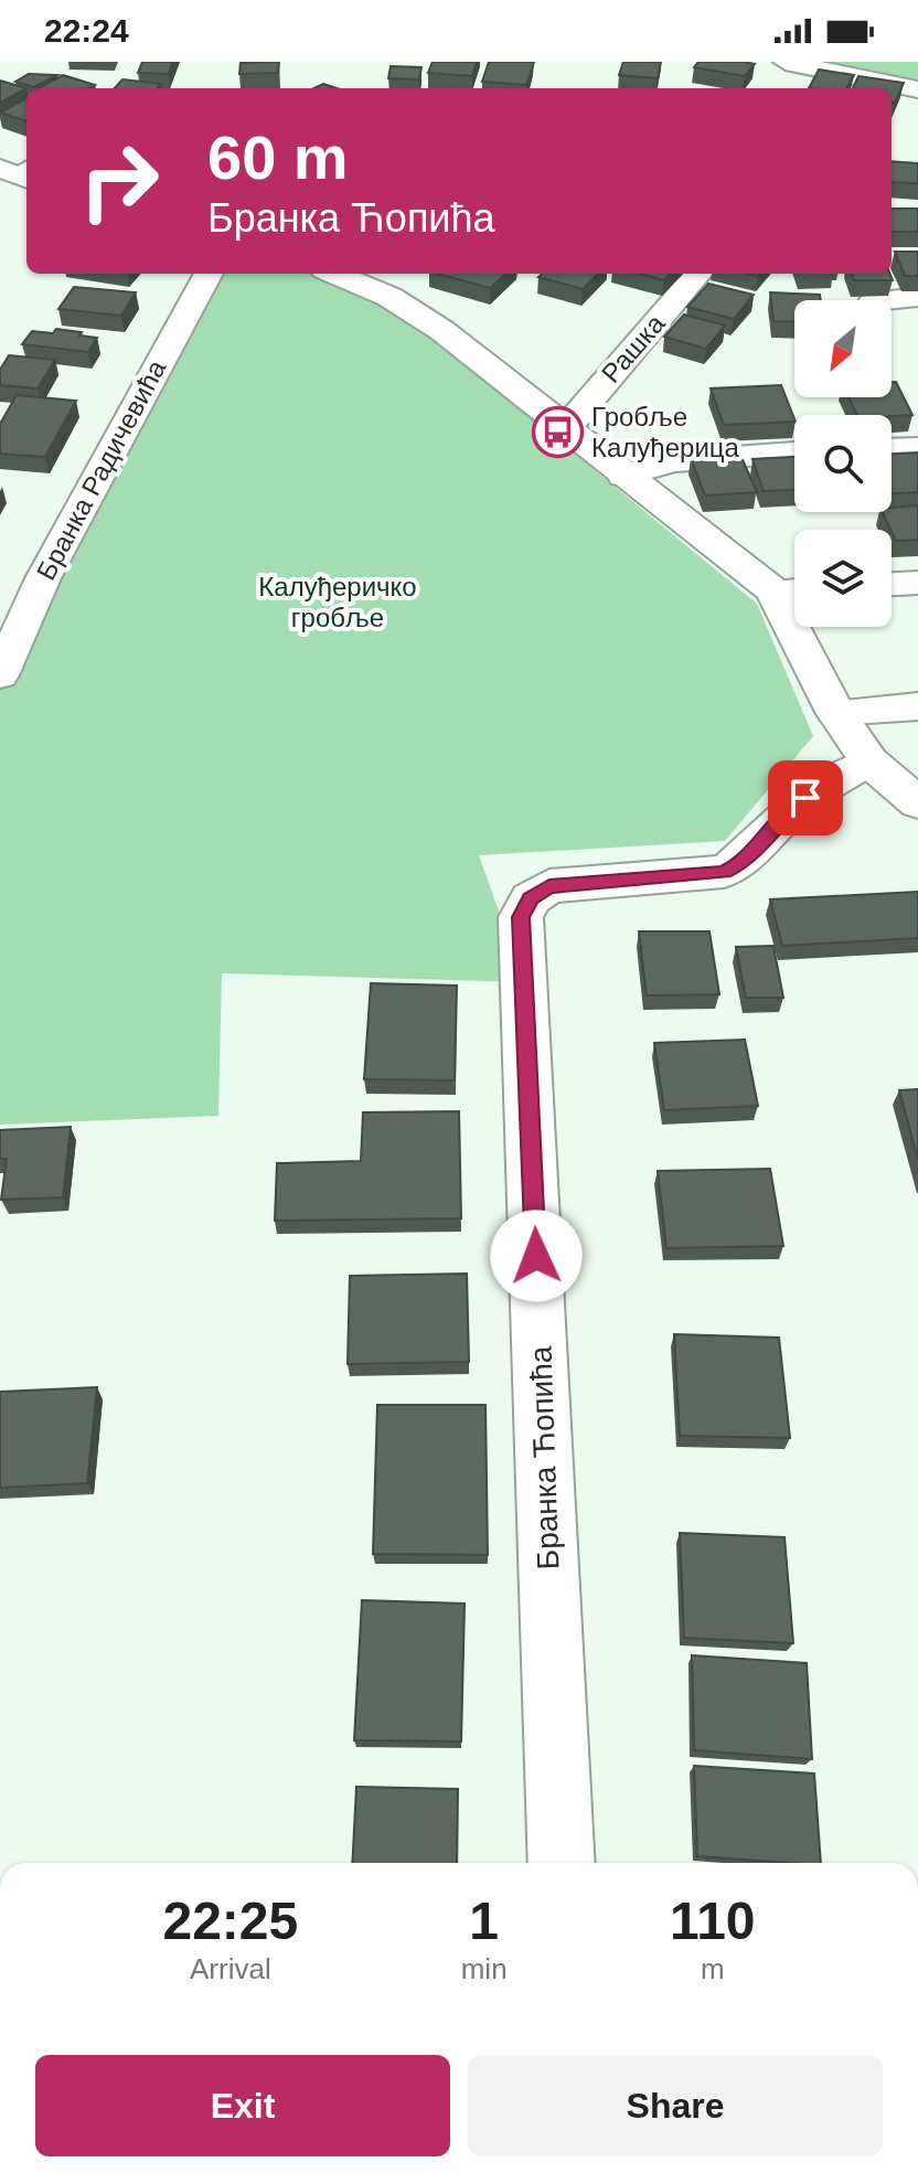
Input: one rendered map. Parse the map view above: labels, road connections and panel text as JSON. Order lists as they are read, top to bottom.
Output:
{
  "streets": {
    "street": ["Рашка", "Бранка Радичевића", "Бранка Ћопића"]
  },
  "parks": ["Калуђеричко гробље"],
  "places": {
    "bus stop": ["Гробље Калуђерица"]
  },
  "north": "bottom left",
  "page": {
    "status": "22:24",
    "turn": ["60 m", "Бранка Ћопића"],
    "eta": [
      "22:25",
      "Arrival",
      "1",
      "min",
      "110",
      "m"
    ],
    "buttons": ["Exit", "Share"]
  }
}
